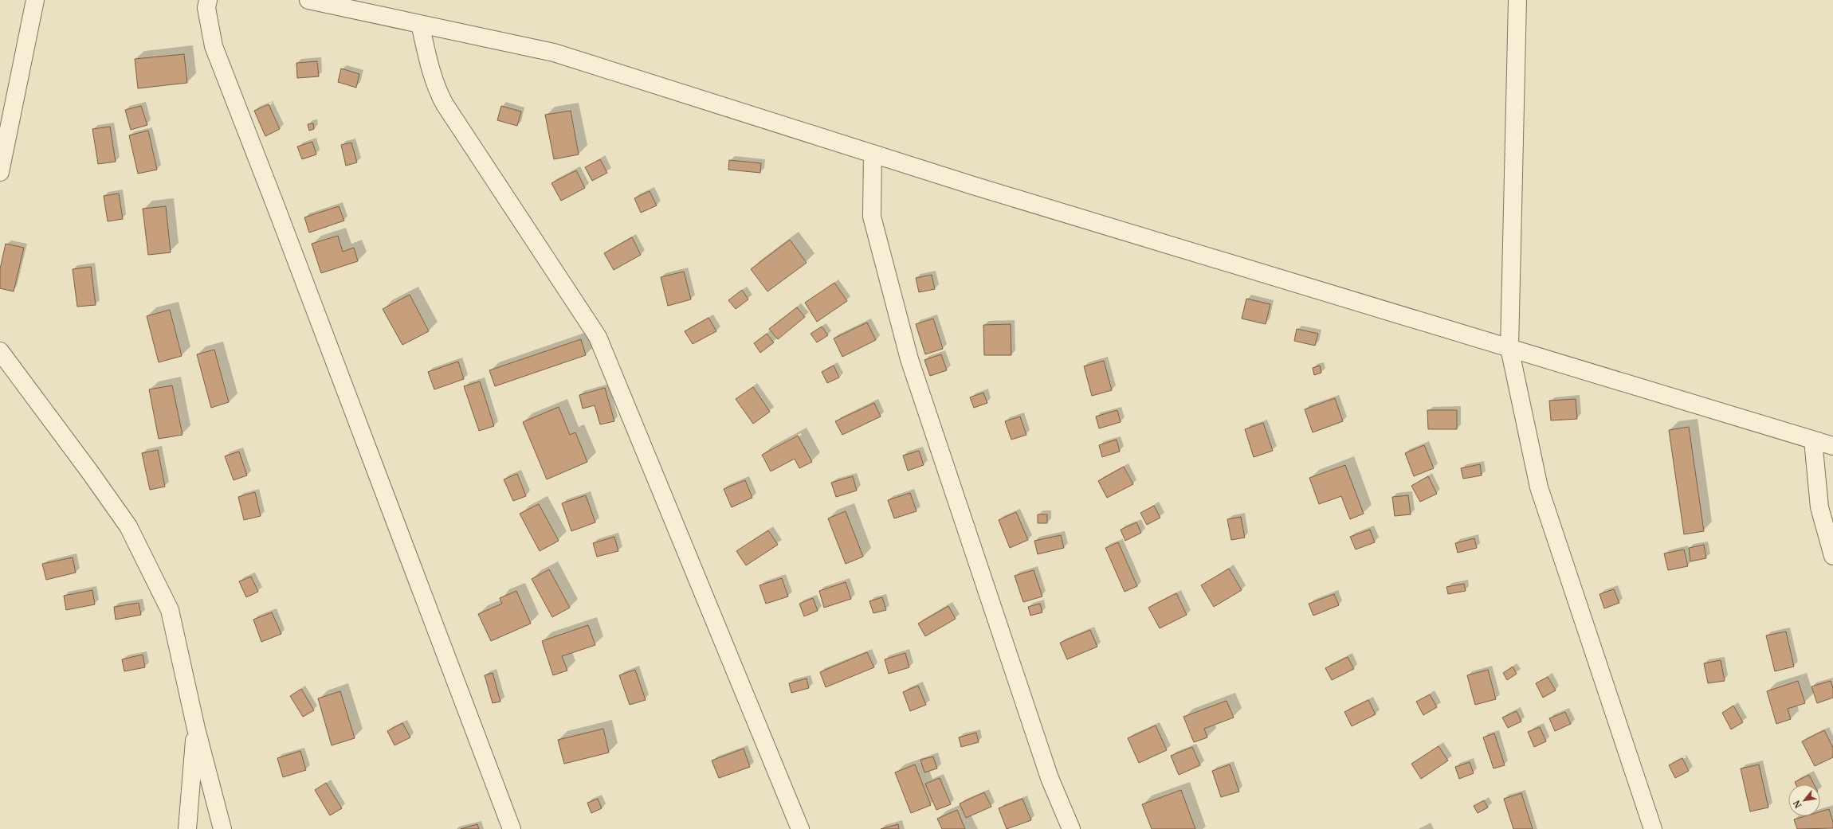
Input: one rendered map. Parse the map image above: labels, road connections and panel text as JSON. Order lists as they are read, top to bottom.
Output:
{
  "north": "bottom left"
}
